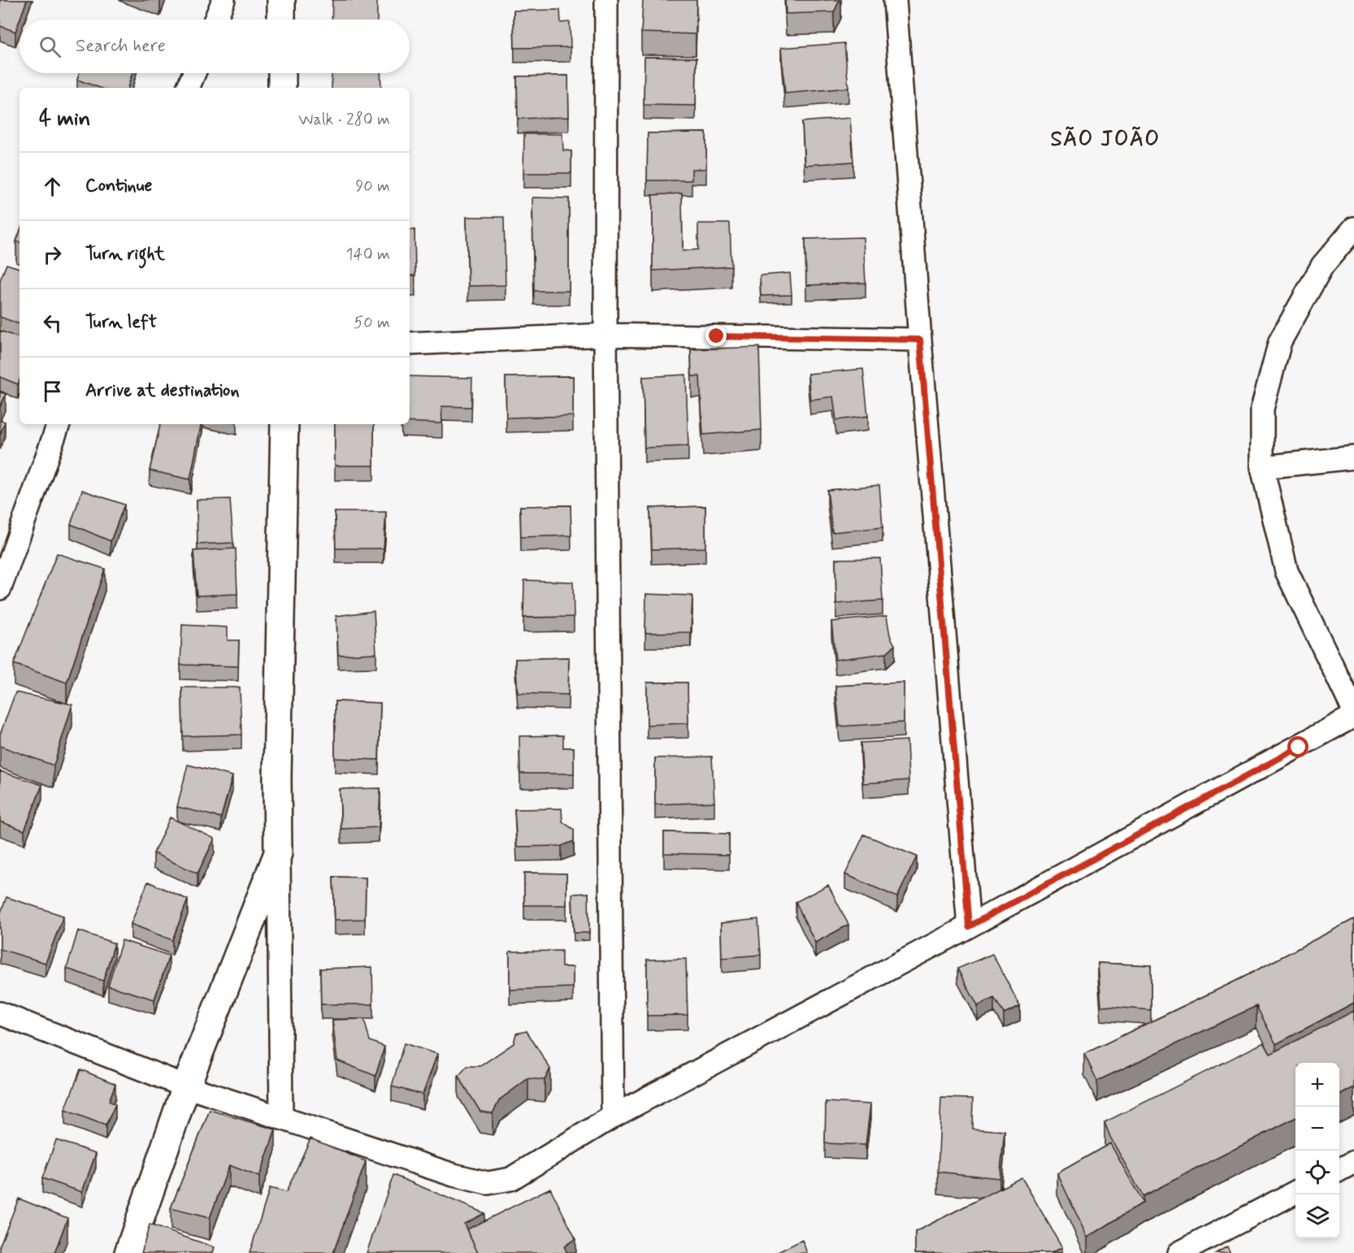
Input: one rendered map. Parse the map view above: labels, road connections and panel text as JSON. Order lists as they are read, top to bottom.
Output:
{
  "districts": ["SÃO JOÃO"],
  "page": {
    "search": "Search here",
    "heading": ["4 min", "Walk · 280 m"],
    "list": [
      ["Continue", "90 m"],
      ["Turn right", "140 m"],
      ["Turn left", "50 m"],
      "Arrive at destination"
    ],
    "map_buttons": ["+", "−"]
  }
}
